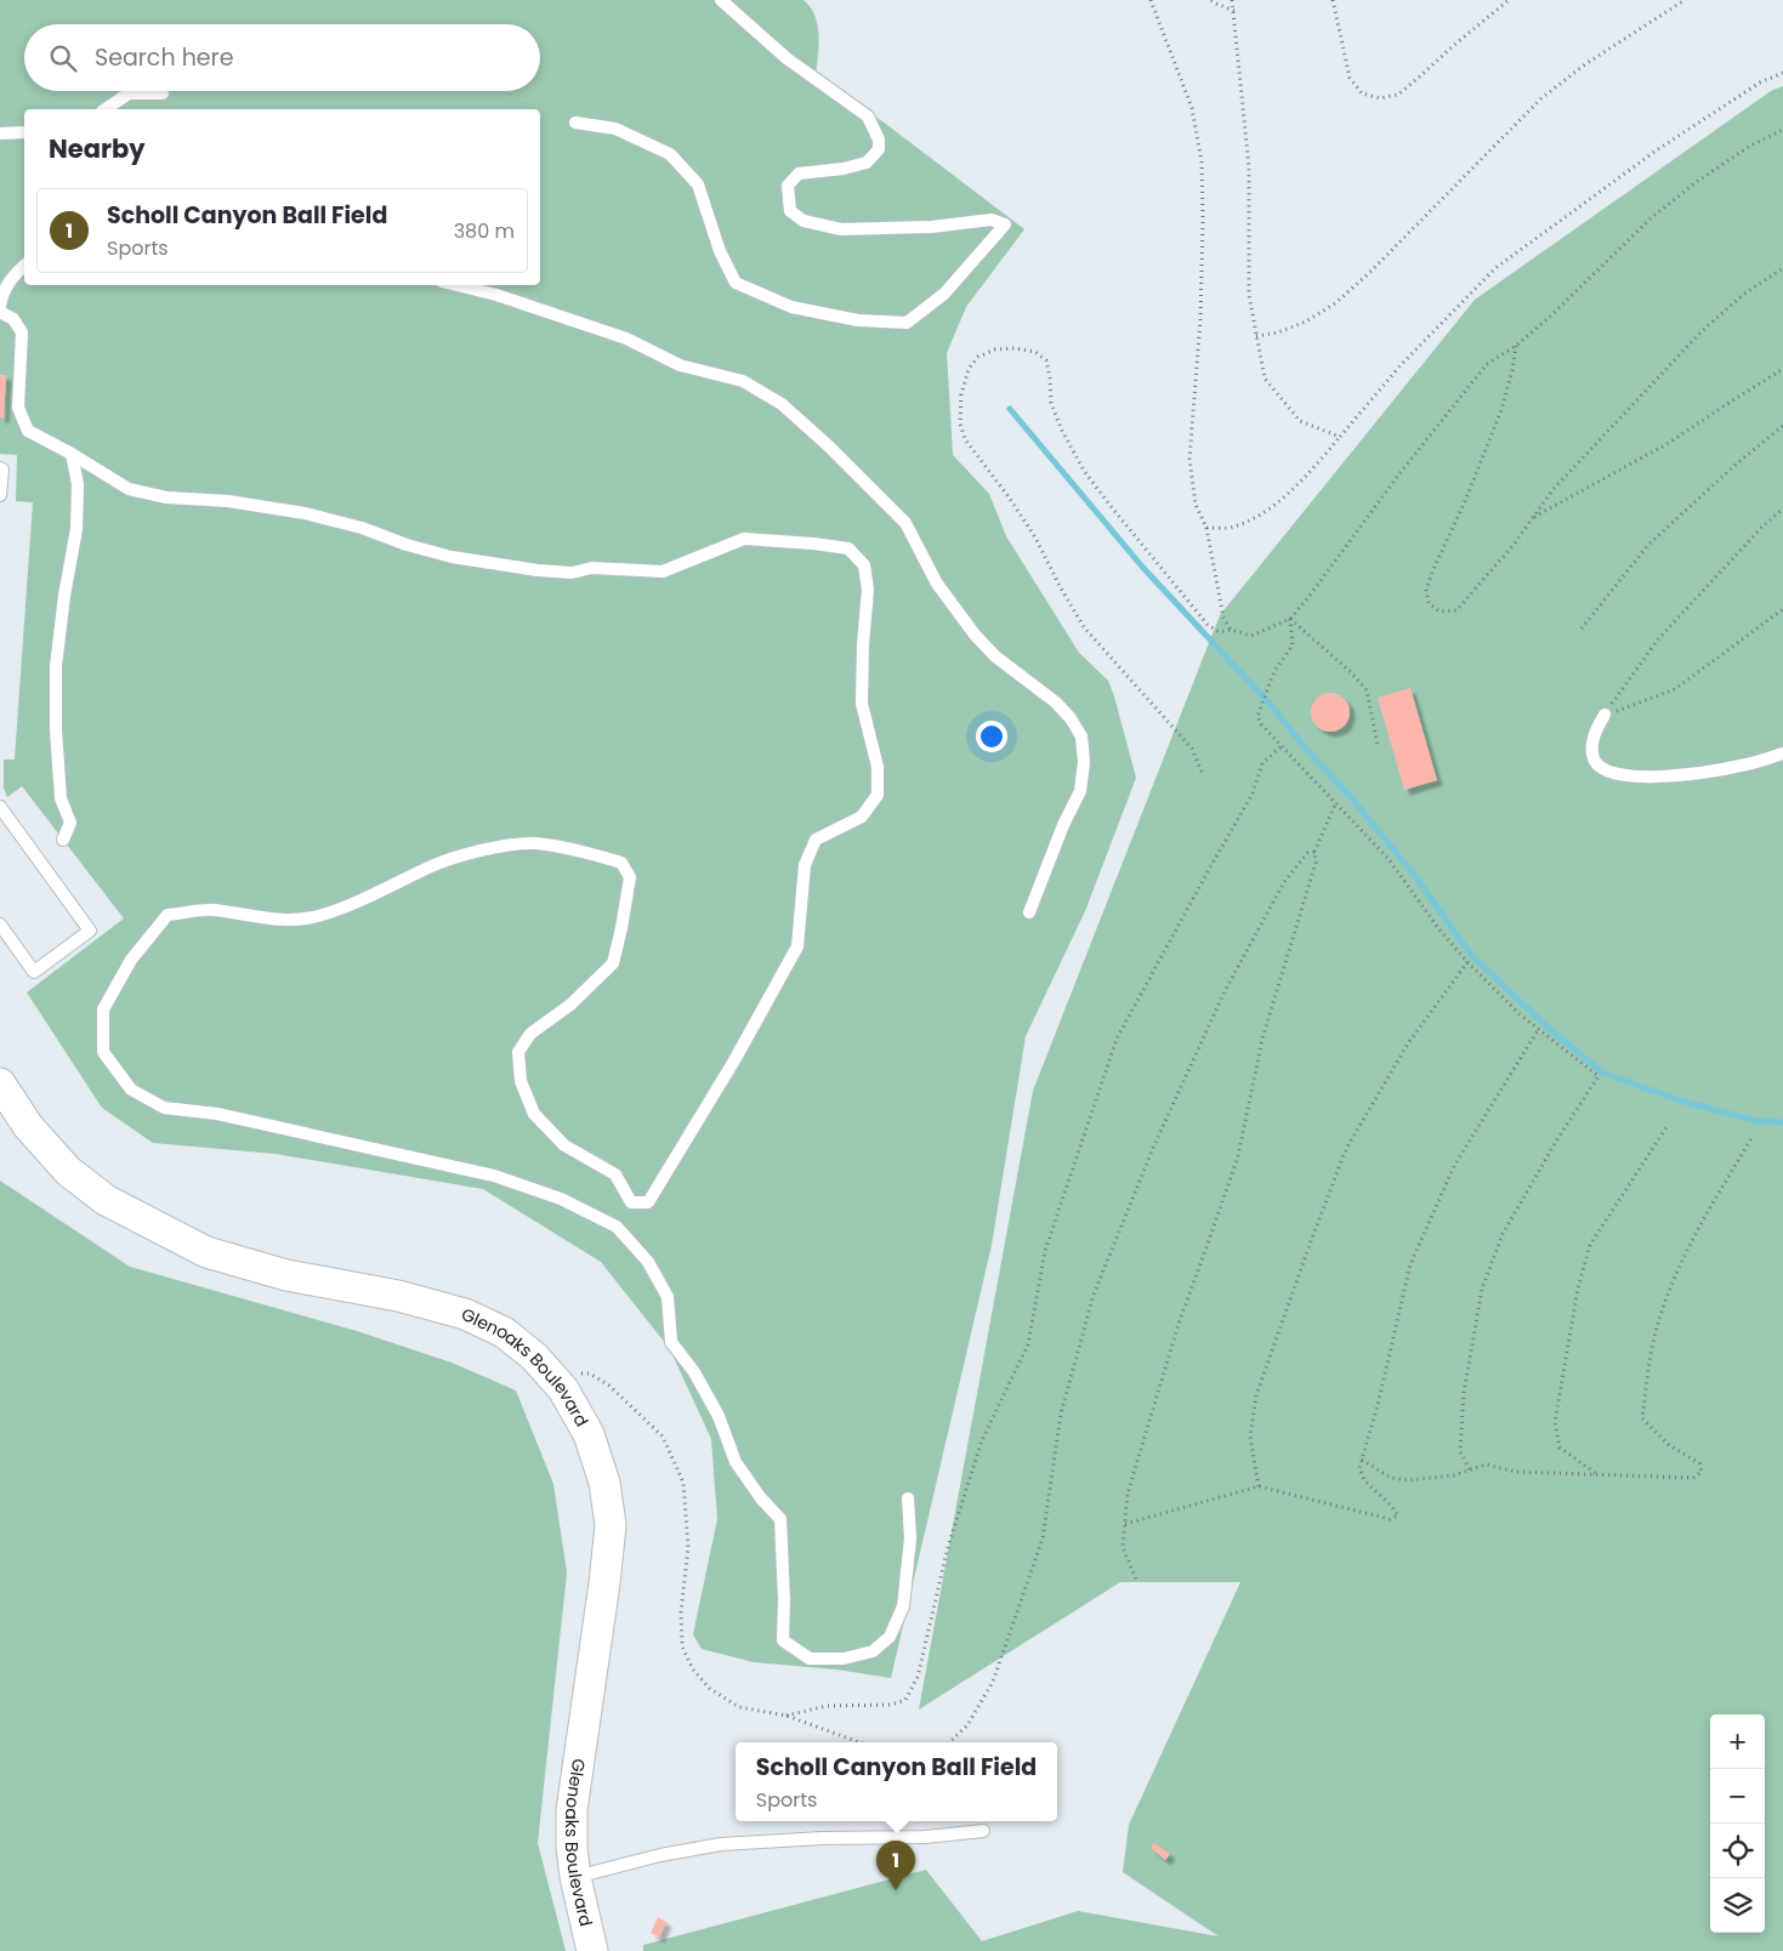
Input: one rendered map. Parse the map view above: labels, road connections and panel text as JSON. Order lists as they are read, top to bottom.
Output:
{
  "streets": {
    "street": ["Glenoaks Boulevard"]
  },
  "page": {
    "search": "Search here",
    "heading": "Nearby",
    "list": [
      {
        "mark": "1",
        "name": "Scholl Canyon Ball Field",
        "note": "Sports",
        "value": "380 m"
      }
    ],
    "map_buttons": ["+", "−"],
    "popup": ["Scholl Canyon Ball Field", "Sports"],
    "pins": "1"
  }
}
